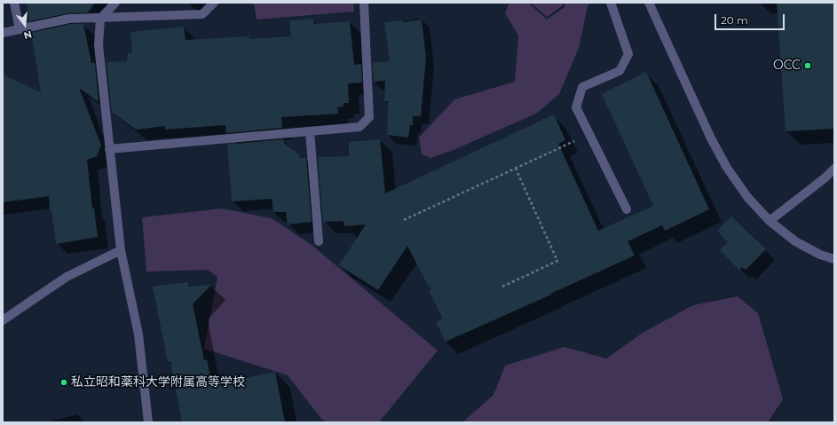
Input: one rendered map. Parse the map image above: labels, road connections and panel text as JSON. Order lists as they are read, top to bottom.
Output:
{
  "places": ["OCC", "私立昭和薬科大学附属高等学校"],
  "scale_bar": "20 m",
  "north": "bottom"
}
